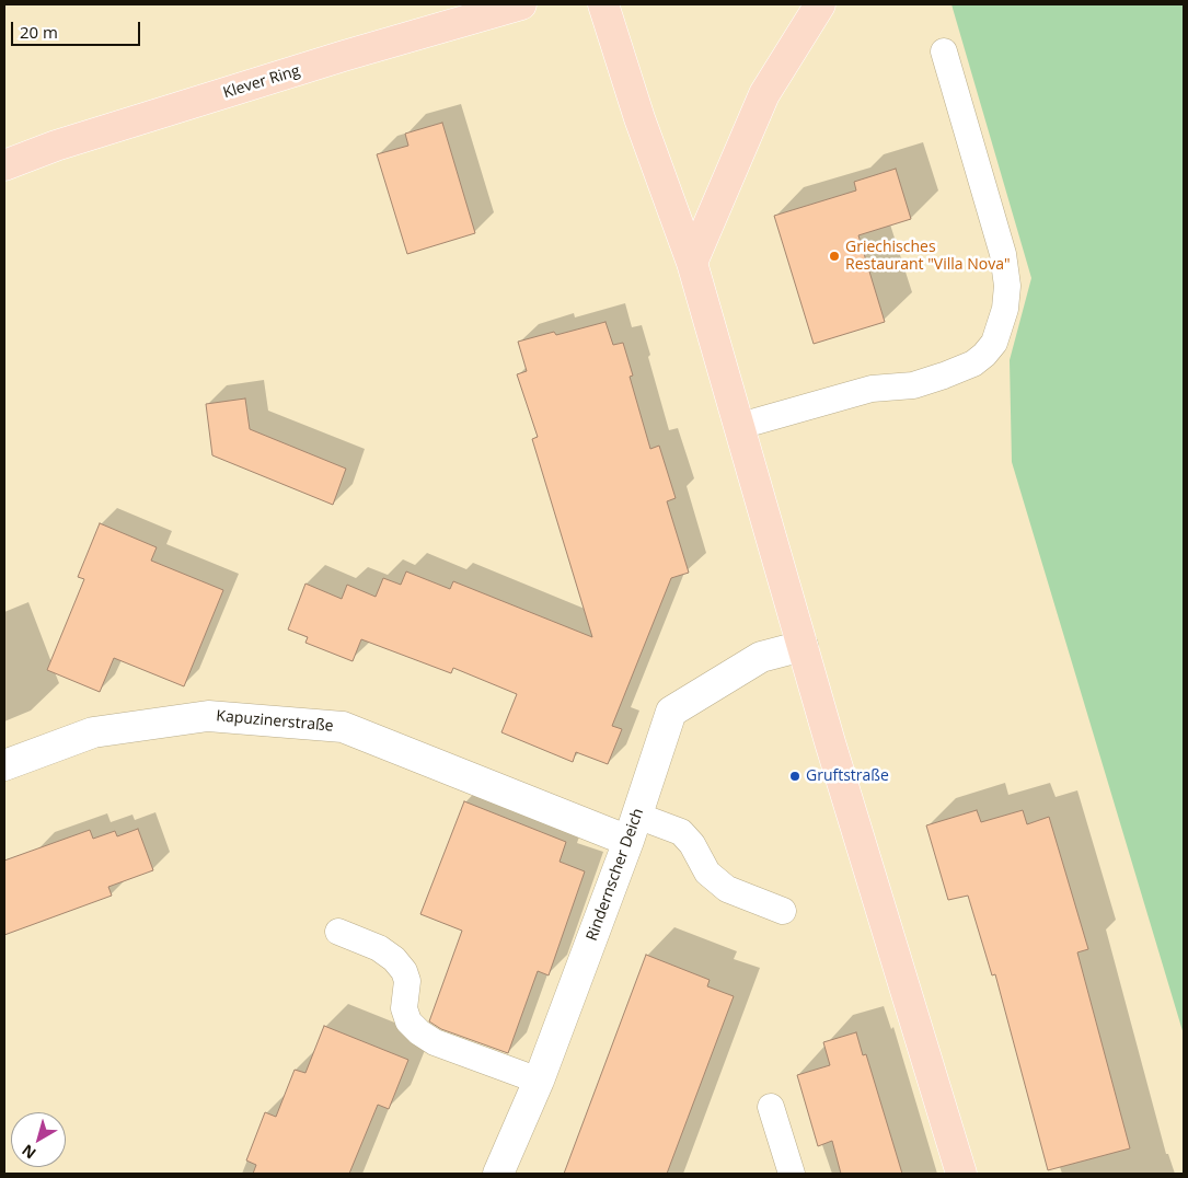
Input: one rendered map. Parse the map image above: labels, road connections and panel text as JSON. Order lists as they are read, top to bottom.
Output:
{
  "streets": {
    "main road": ["Klever Ring"],
    "street": ["Kapuzinerstraße", "Rindernscher Deich"]
  },
  "crossings": [
    ["Kapuzinerstraße", "Rindernscher Deich"]
  ],
  "places": ["Griechisches Restaurant \"Villa Nova\"", "Gruftstraße"],
  "scale_bar": "20 m",
  "north": "bottom left"
}
